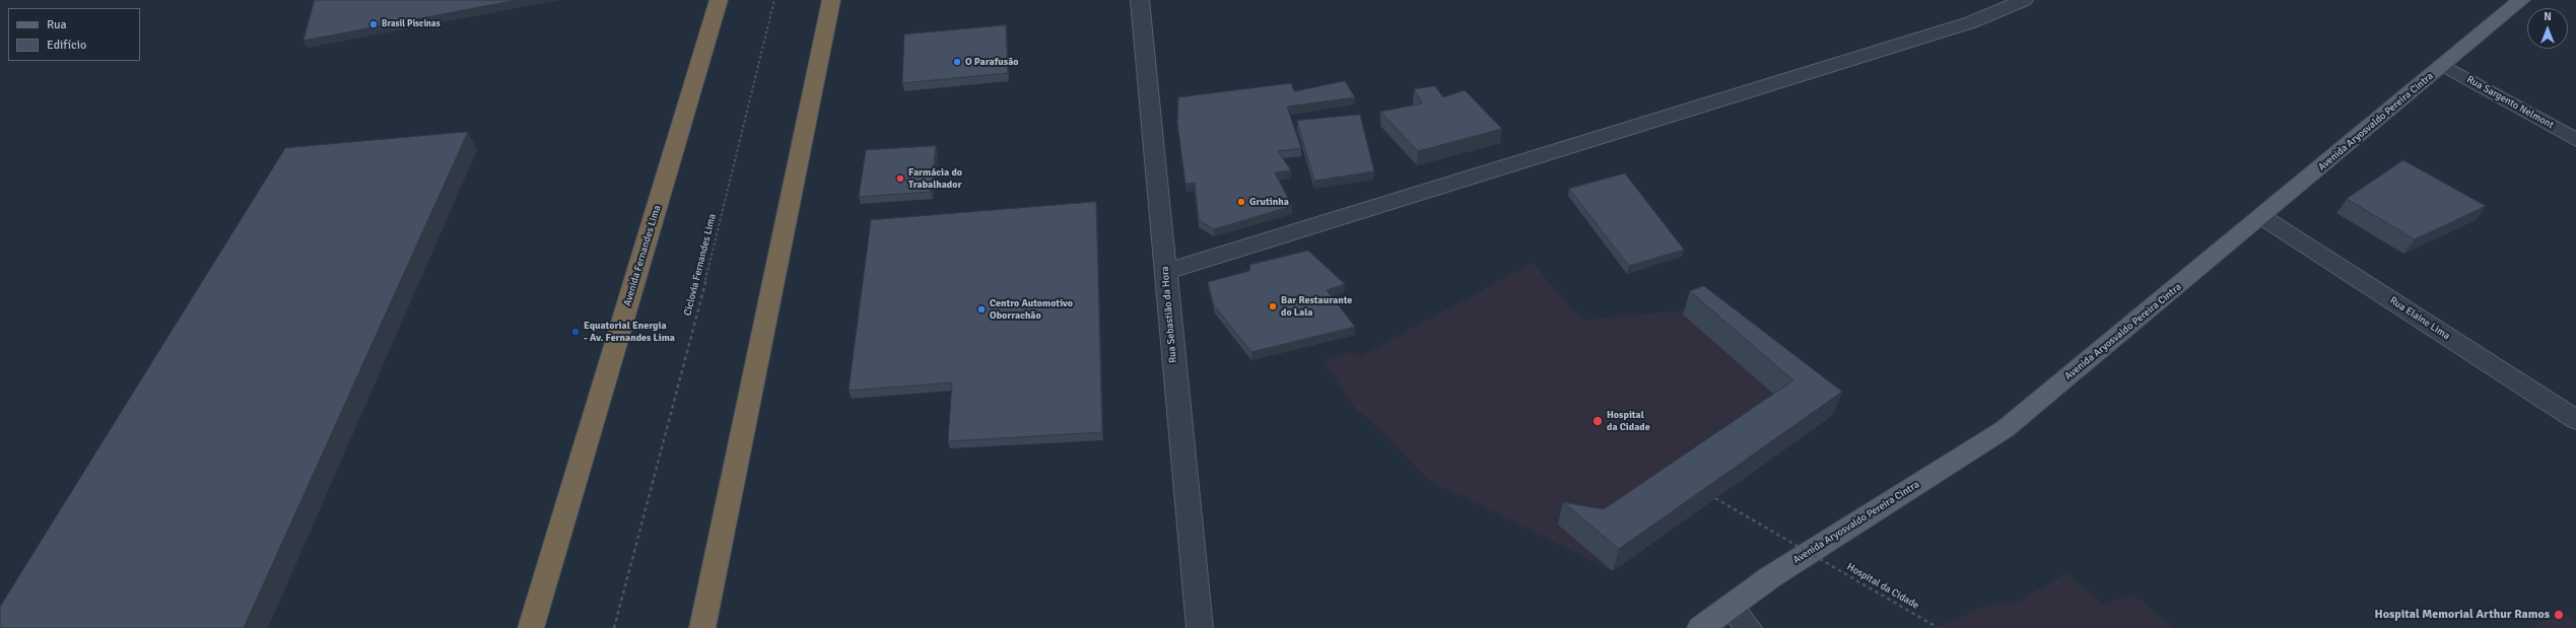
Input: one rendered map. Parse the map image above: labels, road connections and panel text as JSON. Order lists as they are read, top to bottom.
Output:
{
  "streets": {
    "highway": ["Avenida Fernandes Lima"],
    "main road": ["Avenida Aryosvaldo Pereira Cintra"],
    "street": ["Rua Sargento Nelmont", "Rua Sebastião da Hora", "Rua Elaine Lima"],
    "path": ["Ciclovia Fernandes Lima", "Hospital da Cidade"]
  },
  "crossings": [
    ["Rua Sargento Nelmont", "Avenida Aryosvaldo Pereira Cintra"],
    ["Avenida Aryosvaldo Pereira Cintra", "Rua Elaine Lima"]
  ],
  "places": [
    "Brasil Piscinas",
    "O Parafusão",
    "Farmácia do Trabalhador",
    "Grutinha",
    "Bar Restaurante do Lala",
    "Centro Automotivo Oborrachão",
    "Equatorial Energia - Av. Fernandes Lima",
    "Hospital da Cidade",
    "Hospital Memorial Arthur Ramos"
  ],
  "legend": ["Rua", "Edifício"],
  "north": "top"
}
